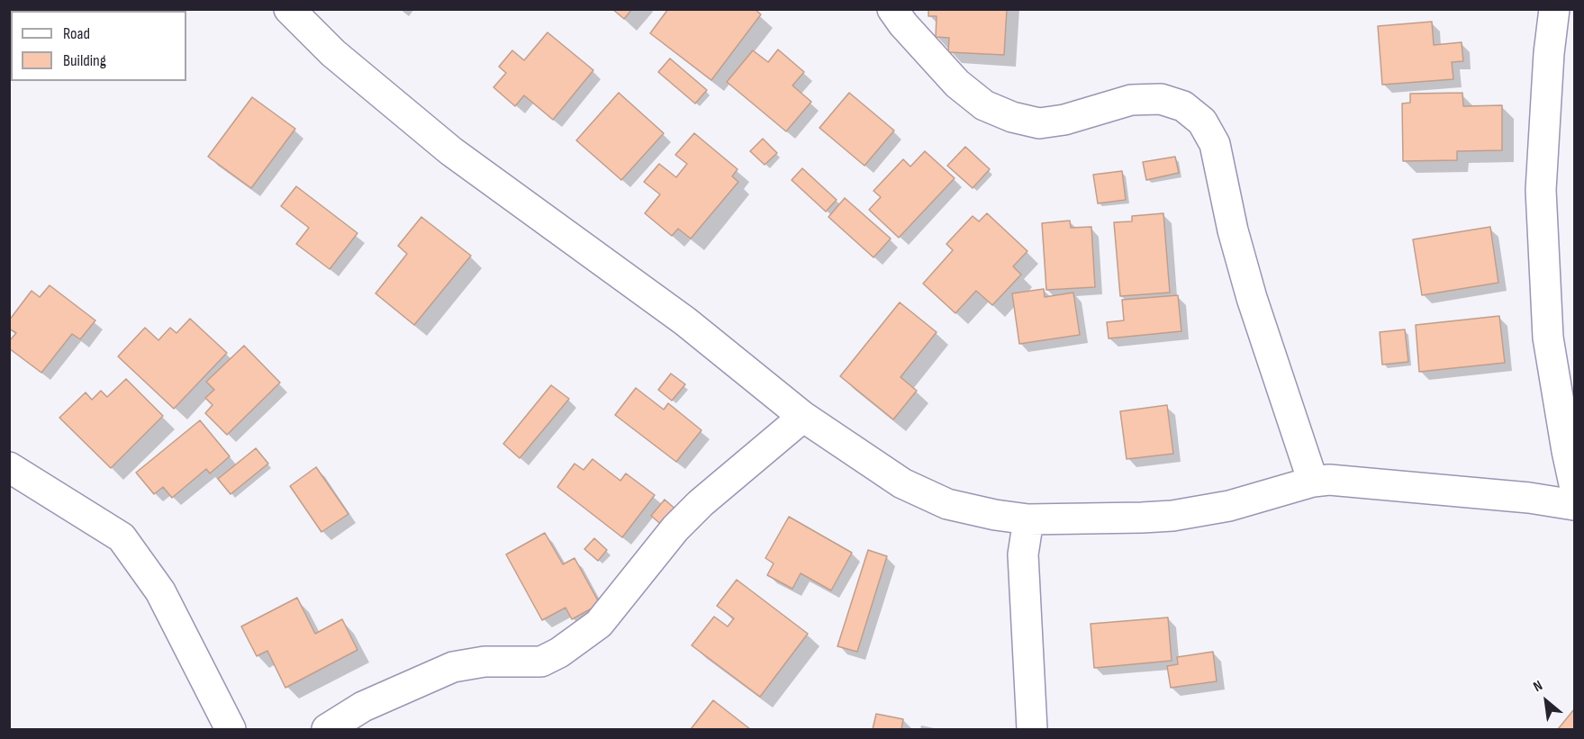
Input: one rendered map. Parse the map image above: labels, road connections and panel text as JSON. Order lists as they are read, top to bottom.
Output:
{
  "legend": ["Road", "Building"],
  "north": "top left"
}
